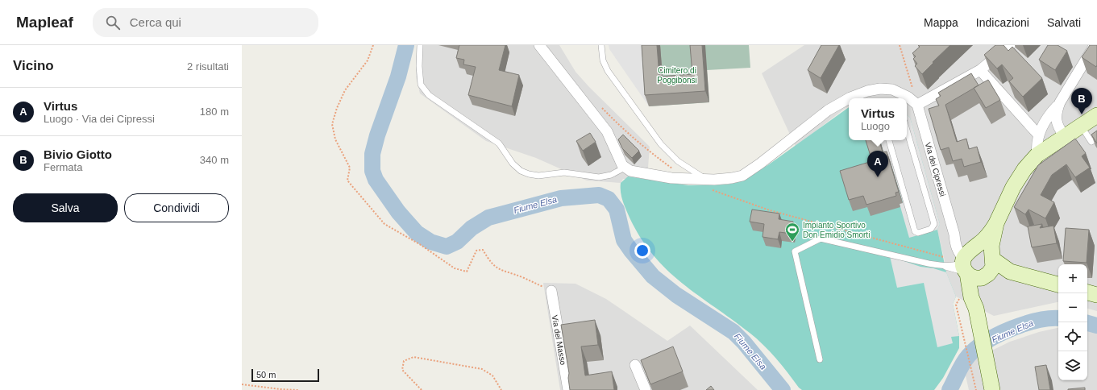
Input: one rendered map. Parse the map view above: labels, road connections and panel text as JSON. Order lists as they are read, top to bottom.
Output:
{
  "streets": {
    "street": ["Via dei Cipressi", "Via del Masso"]
  },
  "water": ["Fiume Elsa"],
  "parks": ["Cimitero di Poggibonsi"],
  "places": {
    "sports": ["Impianto Sportivo Don Emidio Smorti"]
  },
  "scale_bar": "50 m",
  "page": {
    "header": "Mapleaf",
    "search": "Cerca qui",
    "nav": ["Mappa", "Indicazioni", "Salvati"],
    "heading": ["Vicino", "2 risultati"],
    "list": [
      {
        "mark": "A",
        "name": "Virtus",
        "note": "Luogo · Via dei Cipressi",
        "value": "180 m"
      },
      {
        "mark": "B",
        "name": "Bivio Giotto",
        "note": "Fermata",
        "value": "340 m"
      }
    ],
    "pins": ["B", "A"],
    "popup": ["Virtus", "Luogo"],
    "buttons": ["Salva", "Condividi"],
    "map_buttons": ["+", "−"],
    "scale": "50 m"
  }
}
